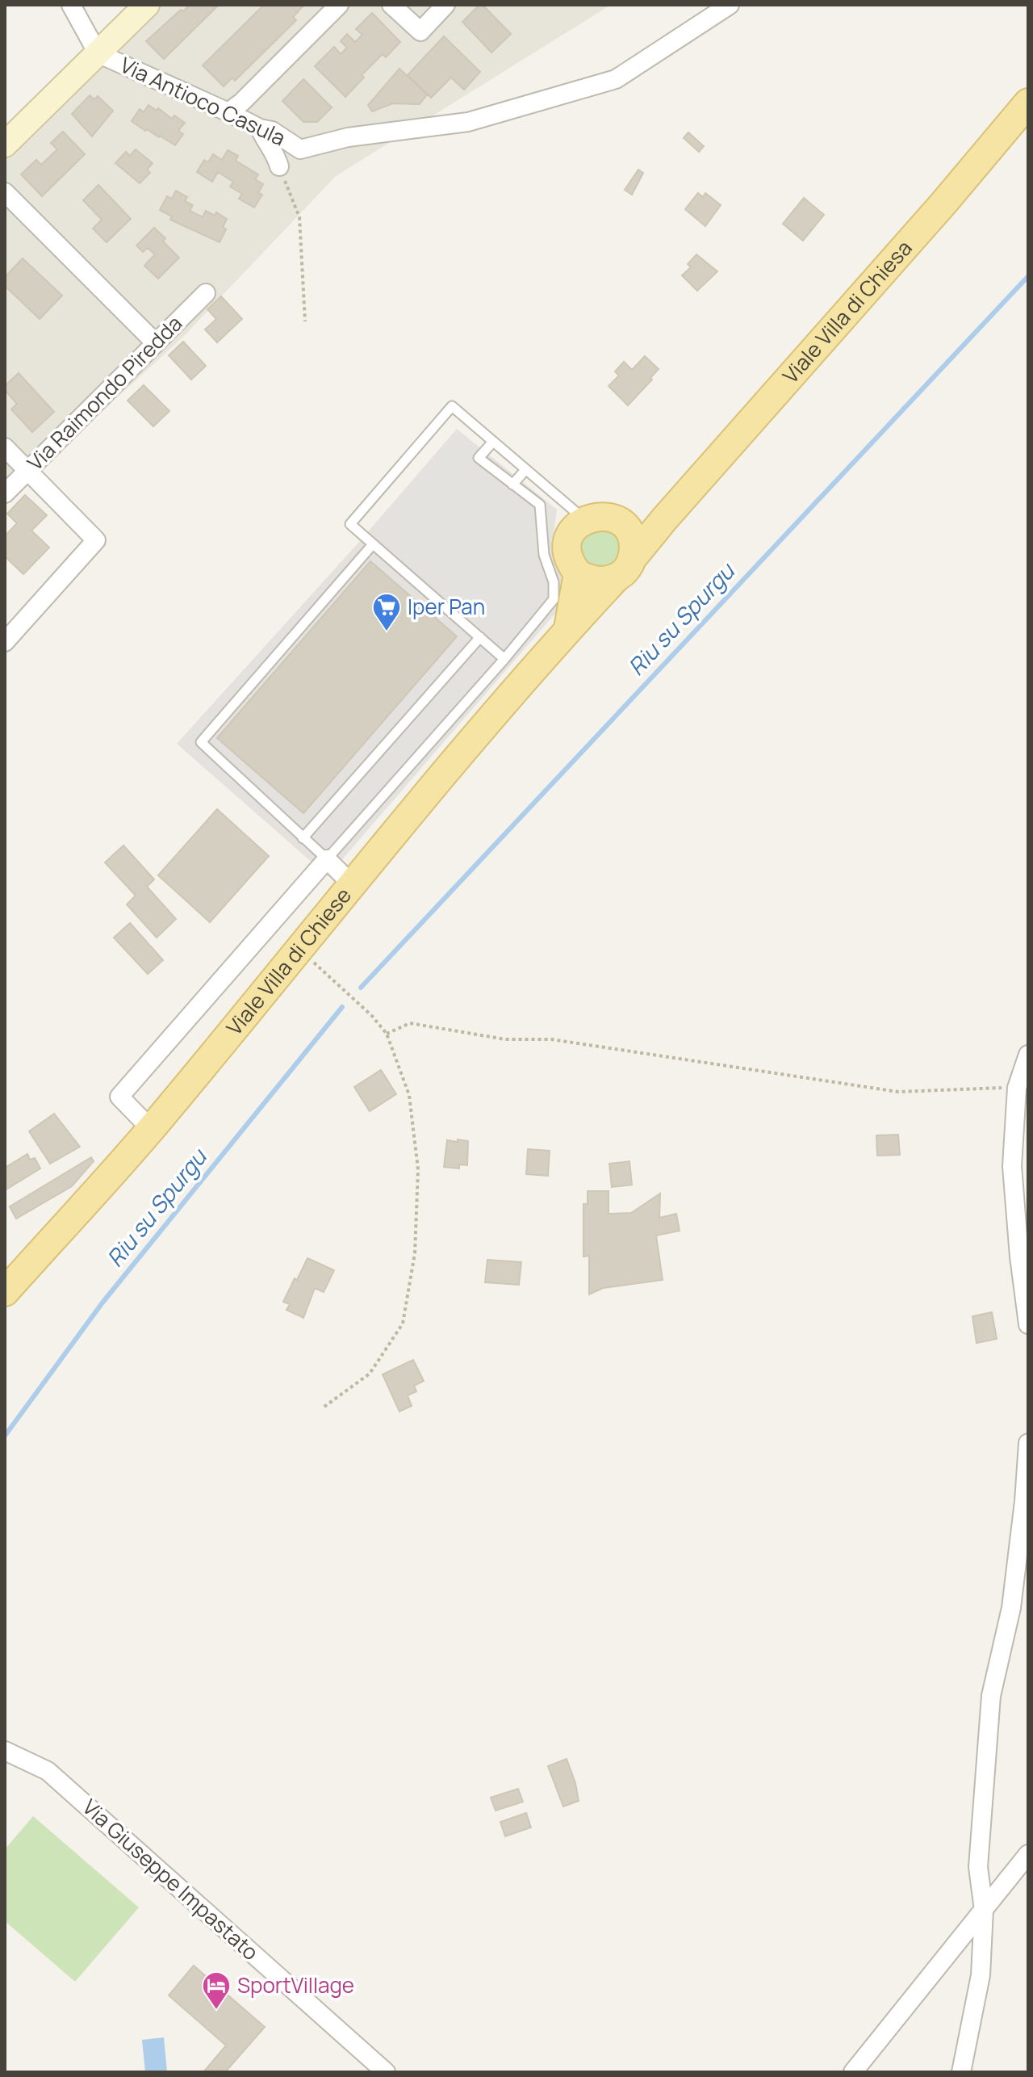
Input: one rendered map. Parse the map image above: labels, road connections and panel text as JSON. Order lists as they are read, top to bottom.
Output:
{
  "streets": {
    "main road": ["Viale Villa di Chiesa", "Viale Villa di Chiese"],
    "street": ["Via Antioco Casula", "Via Raimondo Piredda", "Via Giuseppe Impastato"]
  },
  "crossings": [
    ["Viale Villa di Chiesa", "Viale Villa di Chiese"]
  ],
  "water": ["Riu su Spurgu"],
  "places": {
    "supermarket": ["Iper Pan"],
    "hotel": ["SportVillage"]
  }
}
